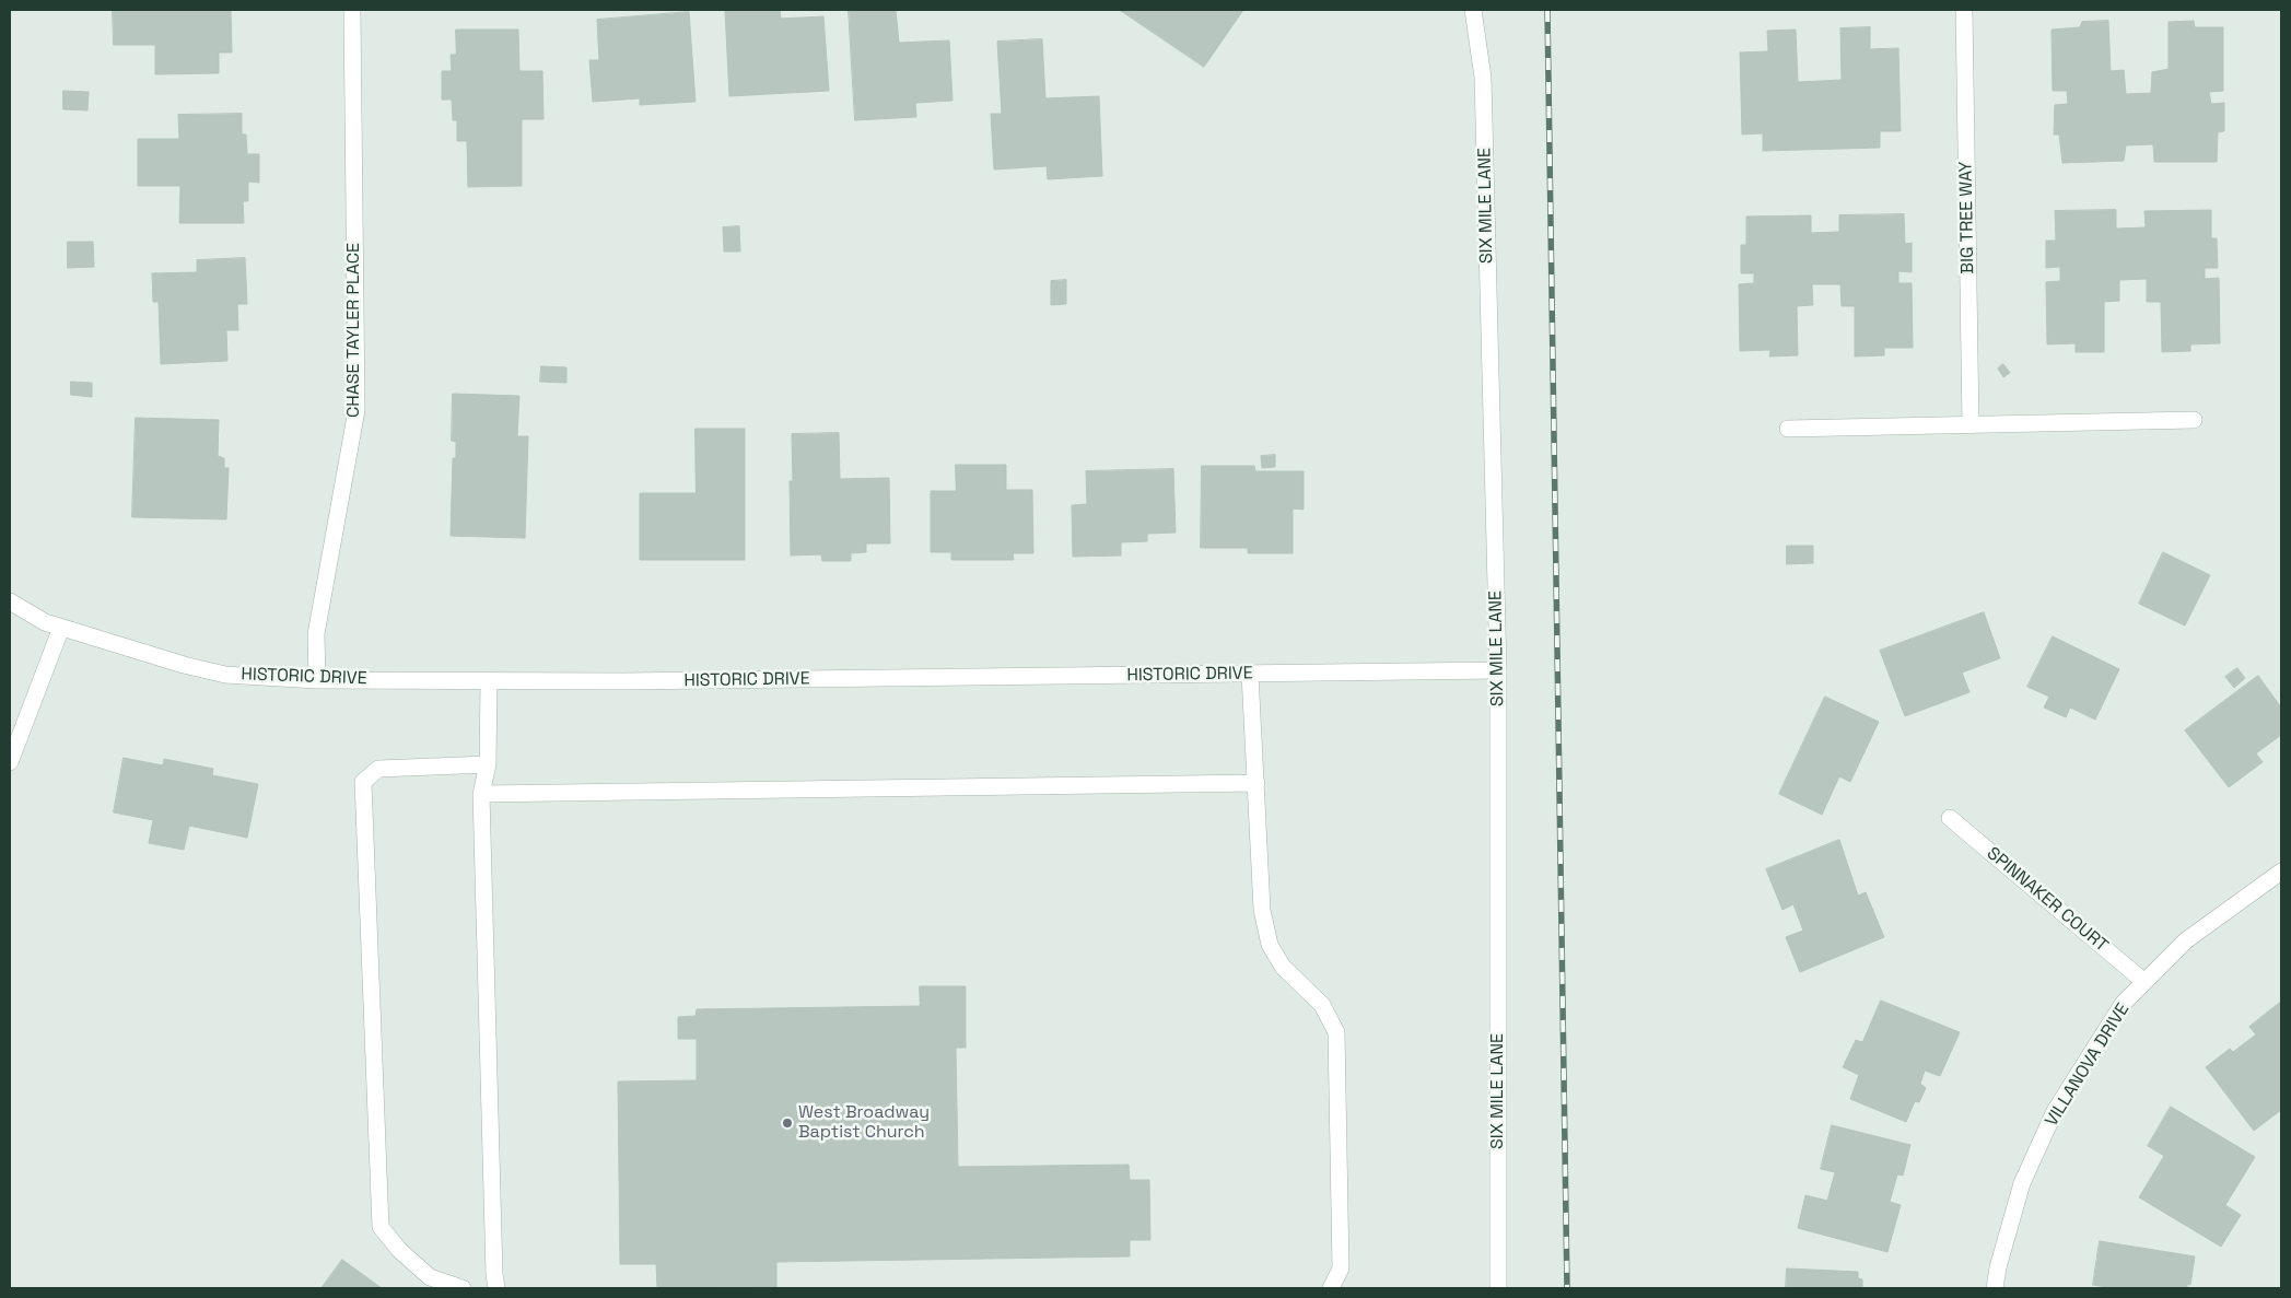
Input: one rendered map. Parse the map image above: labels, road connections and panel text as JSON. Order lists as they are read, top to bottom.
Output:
{
  "streets": {
    "street": [
      "SIX MILE LANE",
      "BIG TREE WAY",
      "CHASE TAYLER PLACE",
      "HISTORIC DRIVE",
      "SPINNAKER COURT",
      "VILLANOVA DRIVE"
    ]
  },
  "crossings": [
    ["SIX MILE LANE", "HISTORIC DRIVE"],
    ["CHASE TAYLER PLACE", "HISTORIC DRIVE"],
    ["SPINNAKER COURT", "VILLANOVA DRIVE"]
  ],
  "places": ["West Broadway Baptist Church"]
}
